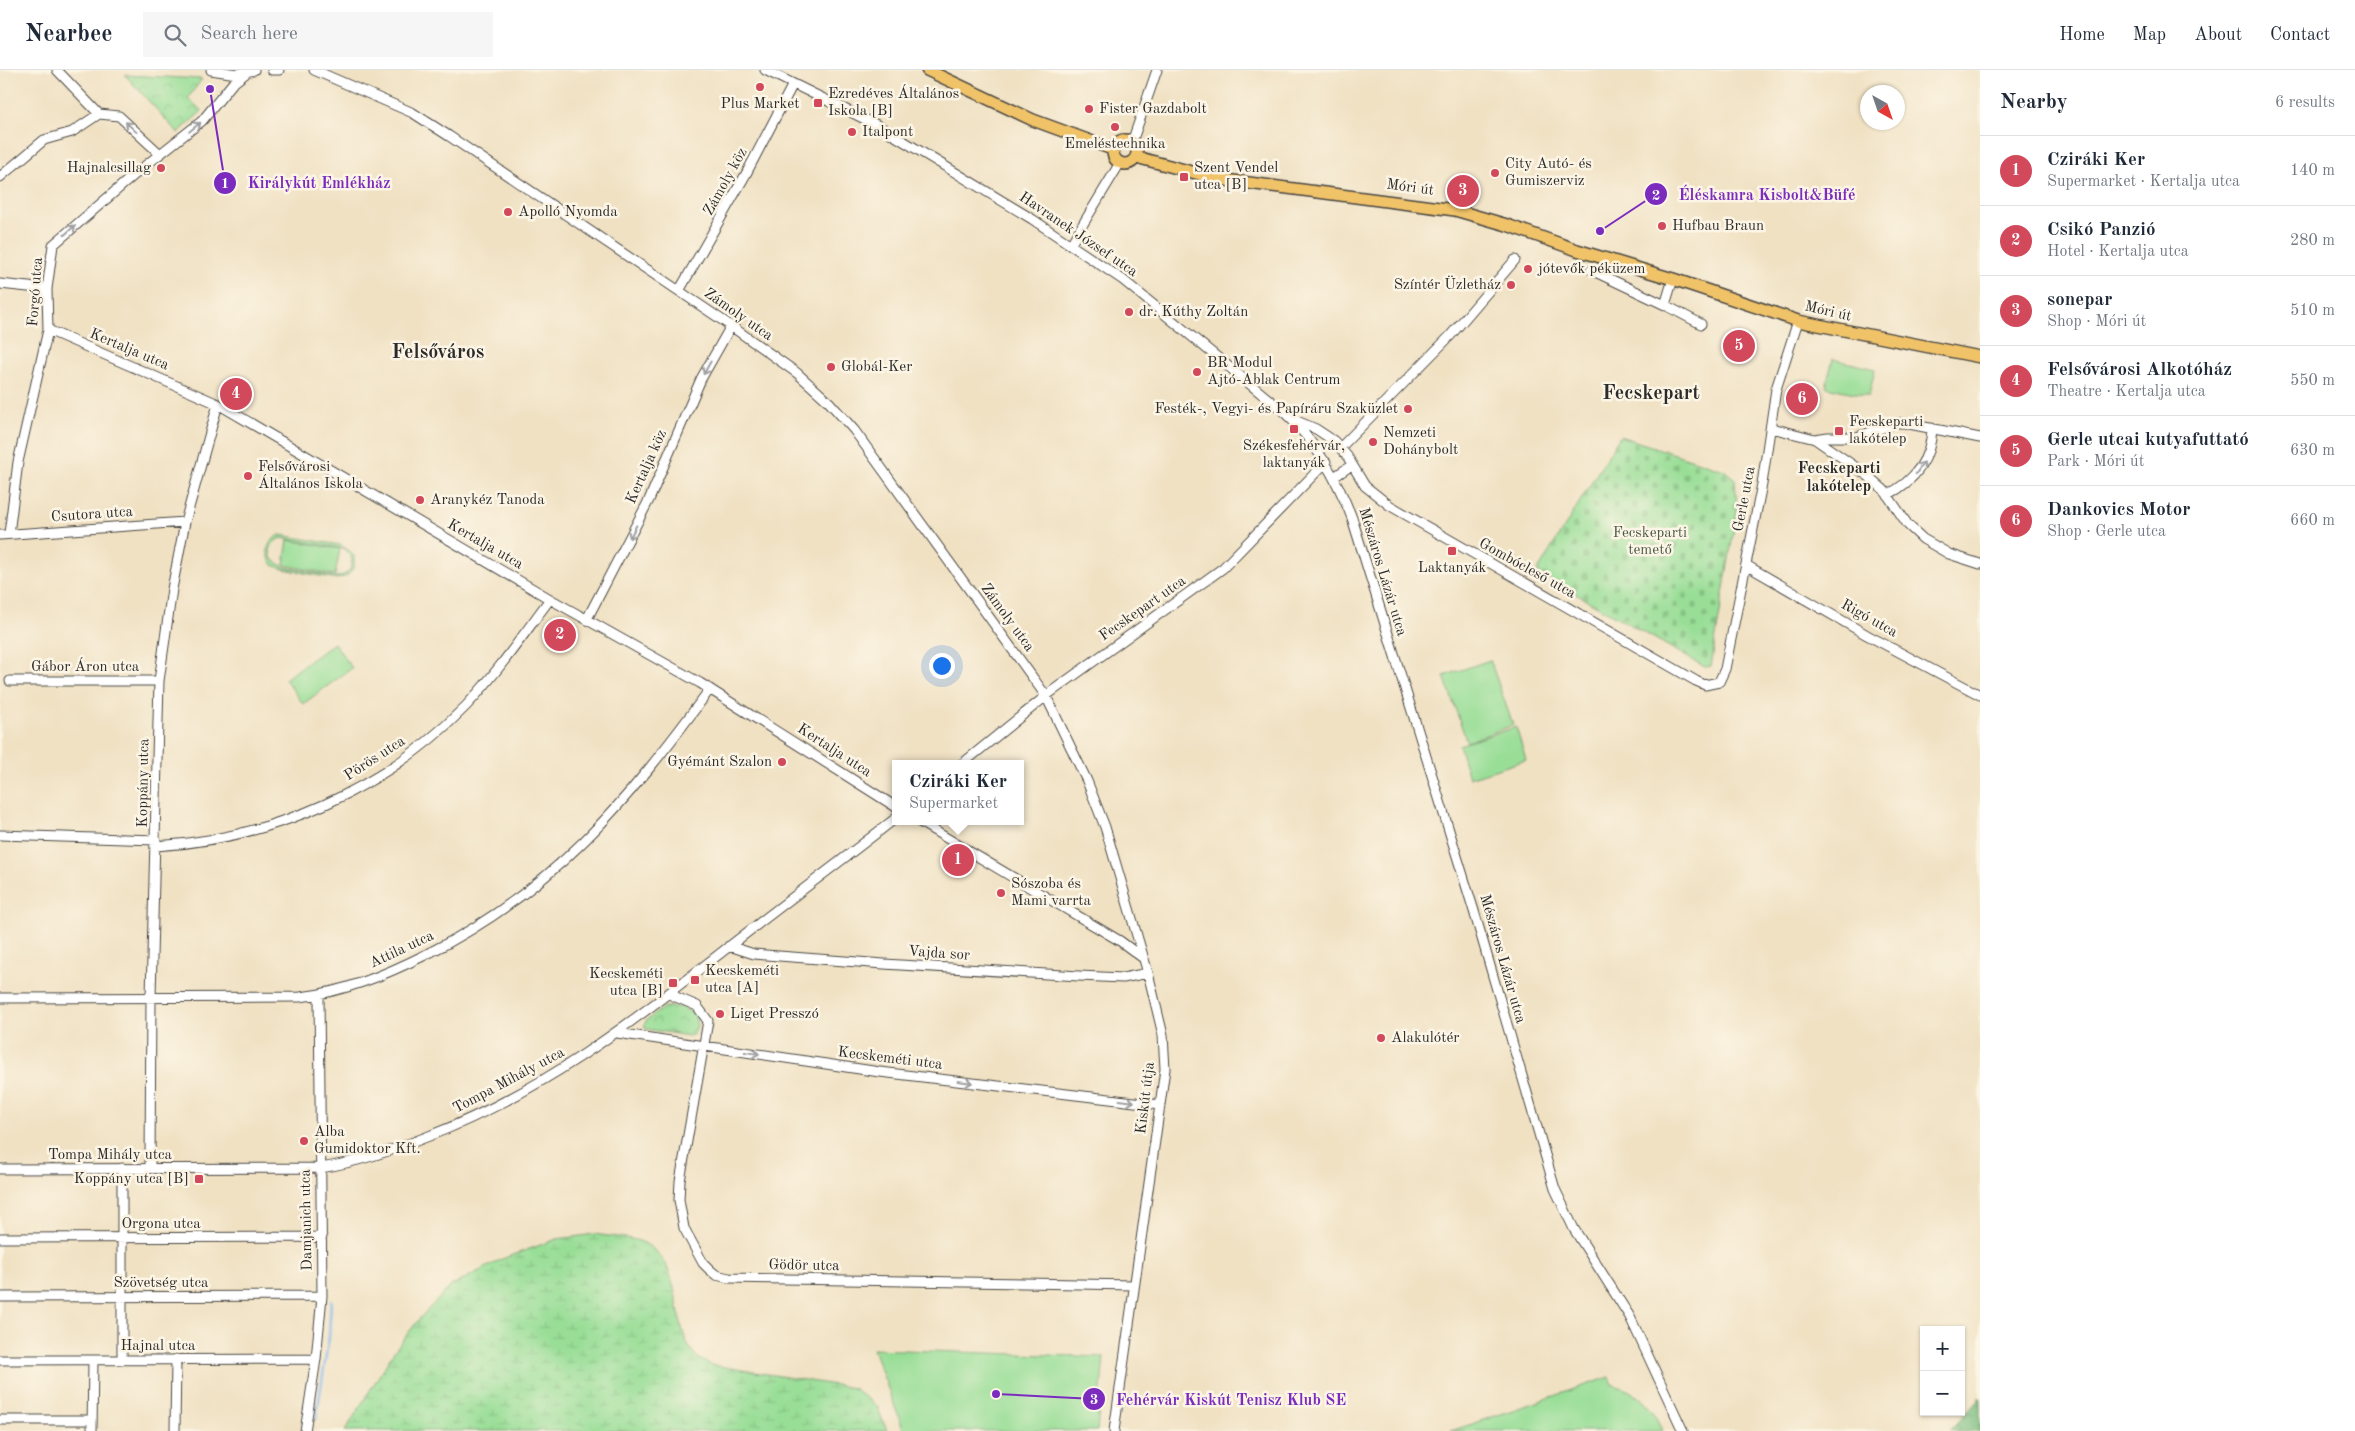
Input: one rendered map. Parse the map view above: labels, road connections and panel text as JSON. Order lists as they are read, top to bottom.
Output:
{
  "streets": {
    "main road": ["Móri út"],
    "street": [
      "Zámoly köz",
      "Havranek József utca",
      "Forgó utca",
      "Zámoly utca",
      "Kertalja utca",
      "Kertalja köz",
      "Gerle utca",
      "Csutora utca",
      "Gombócleső utca",
      "Mészáros Lázár utca",
      "Fecskepart utca",
      "Rigó utca",
      "Gábor Áron utca",
      "Pörös utca",
      "Koppány utca",
      "Attila utca",
      "Vajda sor",
      "Kecskeméti utca",
      "Tompa Mihály utca",
      "Kiskút útja",
      "Damjanich utca",
      "Orgona utca",
      "Gödör utca",
      "Szövetség utca",
      "Hajnal utca"
    ]
  },
  "crossings": [
    ["Zámoly köz", "Havranek József utca"],
    ["Zámoly köz", "Zámoly utca"],
    ["Móri út", "Gerle utca"],
    ["Havranek József utca", "Mészáros Lázár utca"],
    ["Havranek József utca", "Fecskepart utca"],
    ["Forgó utca", "Kertalja utca"],
    ["Forgó utca", "Csutora utca"],
    ["Zámoly utca", "Kertalja köz"],
    ["Zámoly utca", "Fecskepart utca"],
    ["Zámoly utca", "Kiskút útja"],
    ["Kertalja utca", "Kertalja köz"],
    ["Kertalja utca", "Pörös utca"],
    ["Kertalja utca", "Koppány utca"],
    ["Kertalja utca", "Attila utca"],
    ["Gerle utca", "Gombócleső utca"],
    ["Gerle utca", "Rigó utca"],
    ["Csutora utca", "Koppány utca"],
    ["Fecskepart utca", "Kiskút útja"],
    ["Gábor Áron utca", "Koppány utca"],
    ["Pörös utca", "Koppány utca"],
    ["Koppány utca", "Attila utca"],
    ["Koppány utca", "Tompa Mihály utca"],
    ["Attila utca", "Damjanich utca"],
    ["Vajda sor", "Tompa Mihály utca"],
    ["Vajda sor", "Kiskút útja"],
    ["Kecskeméti utca", "Tompa Mihály utca"],
    ["Kecskeméti utca", "Kiskút útja"],
    ["Kecskeméti utca", "Gödör utca"],
    ["Tompa Mihály utca", "Damjanich utca"],
    ["Tompa Mihály utca", "Gödör utca"],
    ["Kiskút útja", "Gödör utca"],
    ["Damjanich utca", "Orgona utca"],
    ["Damjanich utca", "Szövetség utca"],
    ["Damjanich utca", "Hajnal utca"]
  ],
  "one_way": ["Forgó utca", "Kertalja köz", "Kecskeméti utca"],
  "districts": ["Felsőváros", "Fecskepart", "Fecskeparti lakótelep"],
  "parks": ["Fecskeparti temető"],
  "places": {
    "other": [
      "Plus Market",
      "Királykút Emlékház",
      "Fister Gazdabolt",
      "Emeléstechnika",
      "Italpont",
      "Hajnalcsillag",
      "City Autó- és Gumiszerviz",
      "Apolló Nyomda",
      "Hufbau Braun",
      "Éléskamra Kisbolt&Büfé",
      "jótevők péküzem",
      "Színtér Üzletház",
      "dr. Kúthy Zoltán",
      "Globál-Ker",
      "BR Modul Ajtó-Ablak Centrum",
      "Festék-, Vegyi- és Papíráru Szaküzlet",
      "Nemzeti Dohánybolt",
      "Felsővárosi Általános Iskola",
      "Aranykéz Tanoda",
      "Gyémánt Szalon",
      "Sószoba és Mami varrta",
      "Liget Presszó",
      "Alakulótér",
      "Alba Gumidoktor Kft.",
      "Fehérvár Kiskút Tenisz Klub SE"
    ],
    "transit": [
      "Ezredéves Általános Iskola [B]",
      "Szent Vendel utca [B]",
      "Székesfehérvár, laktanyák",
      "Fecskeparti lakótelep",
      "Laktanyák",
      "Kecskeméti utca [A]",
      "Kecskeméti utca [B]",
      "Koppány utca [B]"
    ]
  },
  "north": "bottom right",
  "page": {
    "header": "Nearbee",
    "search": "Search here",
    "nav": [
      "Home",
      "Map",
      "About",
      "Contact"
    ],
    "heading": ["Nearby", "6 results"],
    "list": [
      {
        "mark": "1",
        "name": "Cziráki Ker",
        "note": "Supermarket · Kertalja utca",
        "value": "140 m"
      },
      {
        "mark": "2",
        "name": "Csikó Panzió",
        "note": "Hotel · Kertalja utca",
        "value": "280 m"
      },
      {
        "mark": "3",
        "name": "sonepar",
        "note": "Shop · Móri út",
        "value": "510 m"
      },
      {
        "mark": "4",
        "name": "Felsővárosi Alkotóház",
        "note": "Theatre · Kertalja utca",
        "value": "550 m"
      },
      {
        "mark": "5",
        "name": "Gerle utcai kutyafuttató",
        "note": "Park · Móri út",
        "value": "630 m"
      },
      {
        "mark": "6",
        "name": "Dankovics Motor",
        "note": "Shop · Gerle utca",
        "value": "660 m"
      }
    ],
    "pins": [
      "3",
      "5",
      "4",
      "6",
      "2",
      "1"
    ],
    "popup": ["Cziráki Ker", "Supermarket"],
    "map_buttons": ["+", "−"]
  }
}
